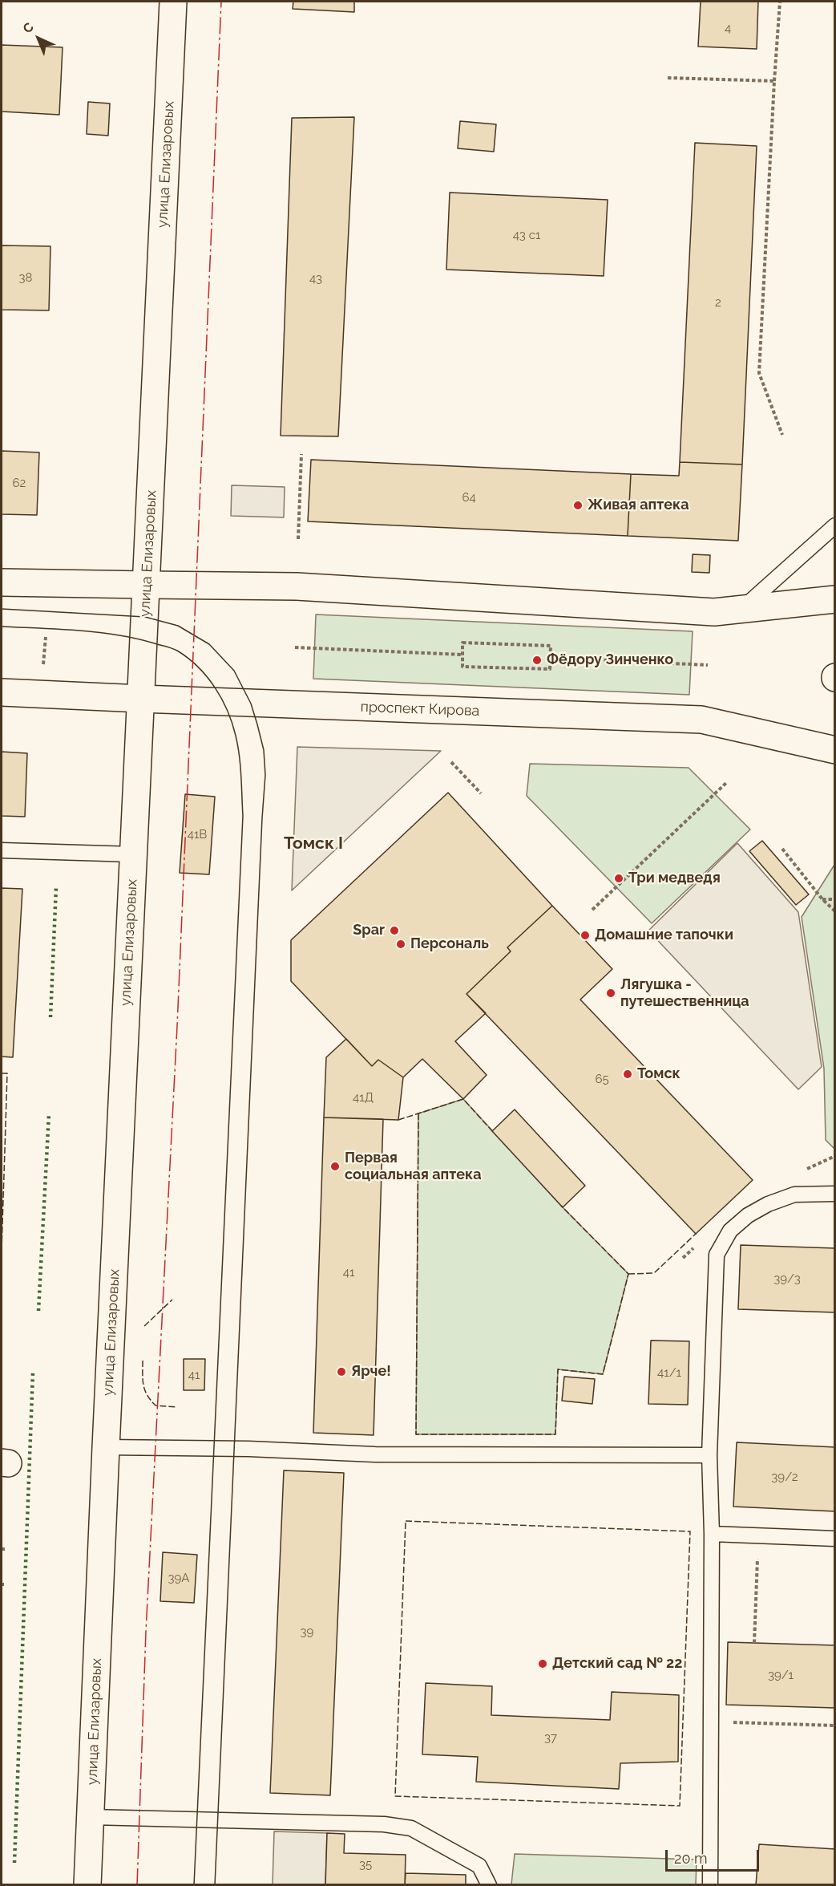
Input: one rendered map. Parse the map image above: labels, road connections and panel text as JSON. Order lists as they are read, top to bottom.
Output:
{
  "streets": {
    "main road": ["улица Елизаровых", "проспект Кирова"]
  },
  "crossings": [
    ["улица Елизаровых", "проспект Кирова"]
  ],
  "districts": ["Томск I"],
  "places": [
    "Живая аптека",
    "Фёдору Зинченко",
    "Три медведя",
    "Spar",
    "Домашние тапочки",
    "Персональ",
    "Лягушка - путешественница",
    "Томск",
    "Первая социальная аптека",
    "Ярче!",
    "Детский сад № 22"
  ],
  "house_numbers": [
    "4",
    "43 с1",
    "38",
    "43",
    "2",
    "62",
    "64",
    "41В",
    "65",
    "41Д",
    "41",
    "39/3",
    "41/1",
    "41",
    "39/2",
    "39А",
    "39",
    "39/1",
    "37",
    "35"
  ],
  "scale_bar": "20 m",
  "north": "top left"
}
